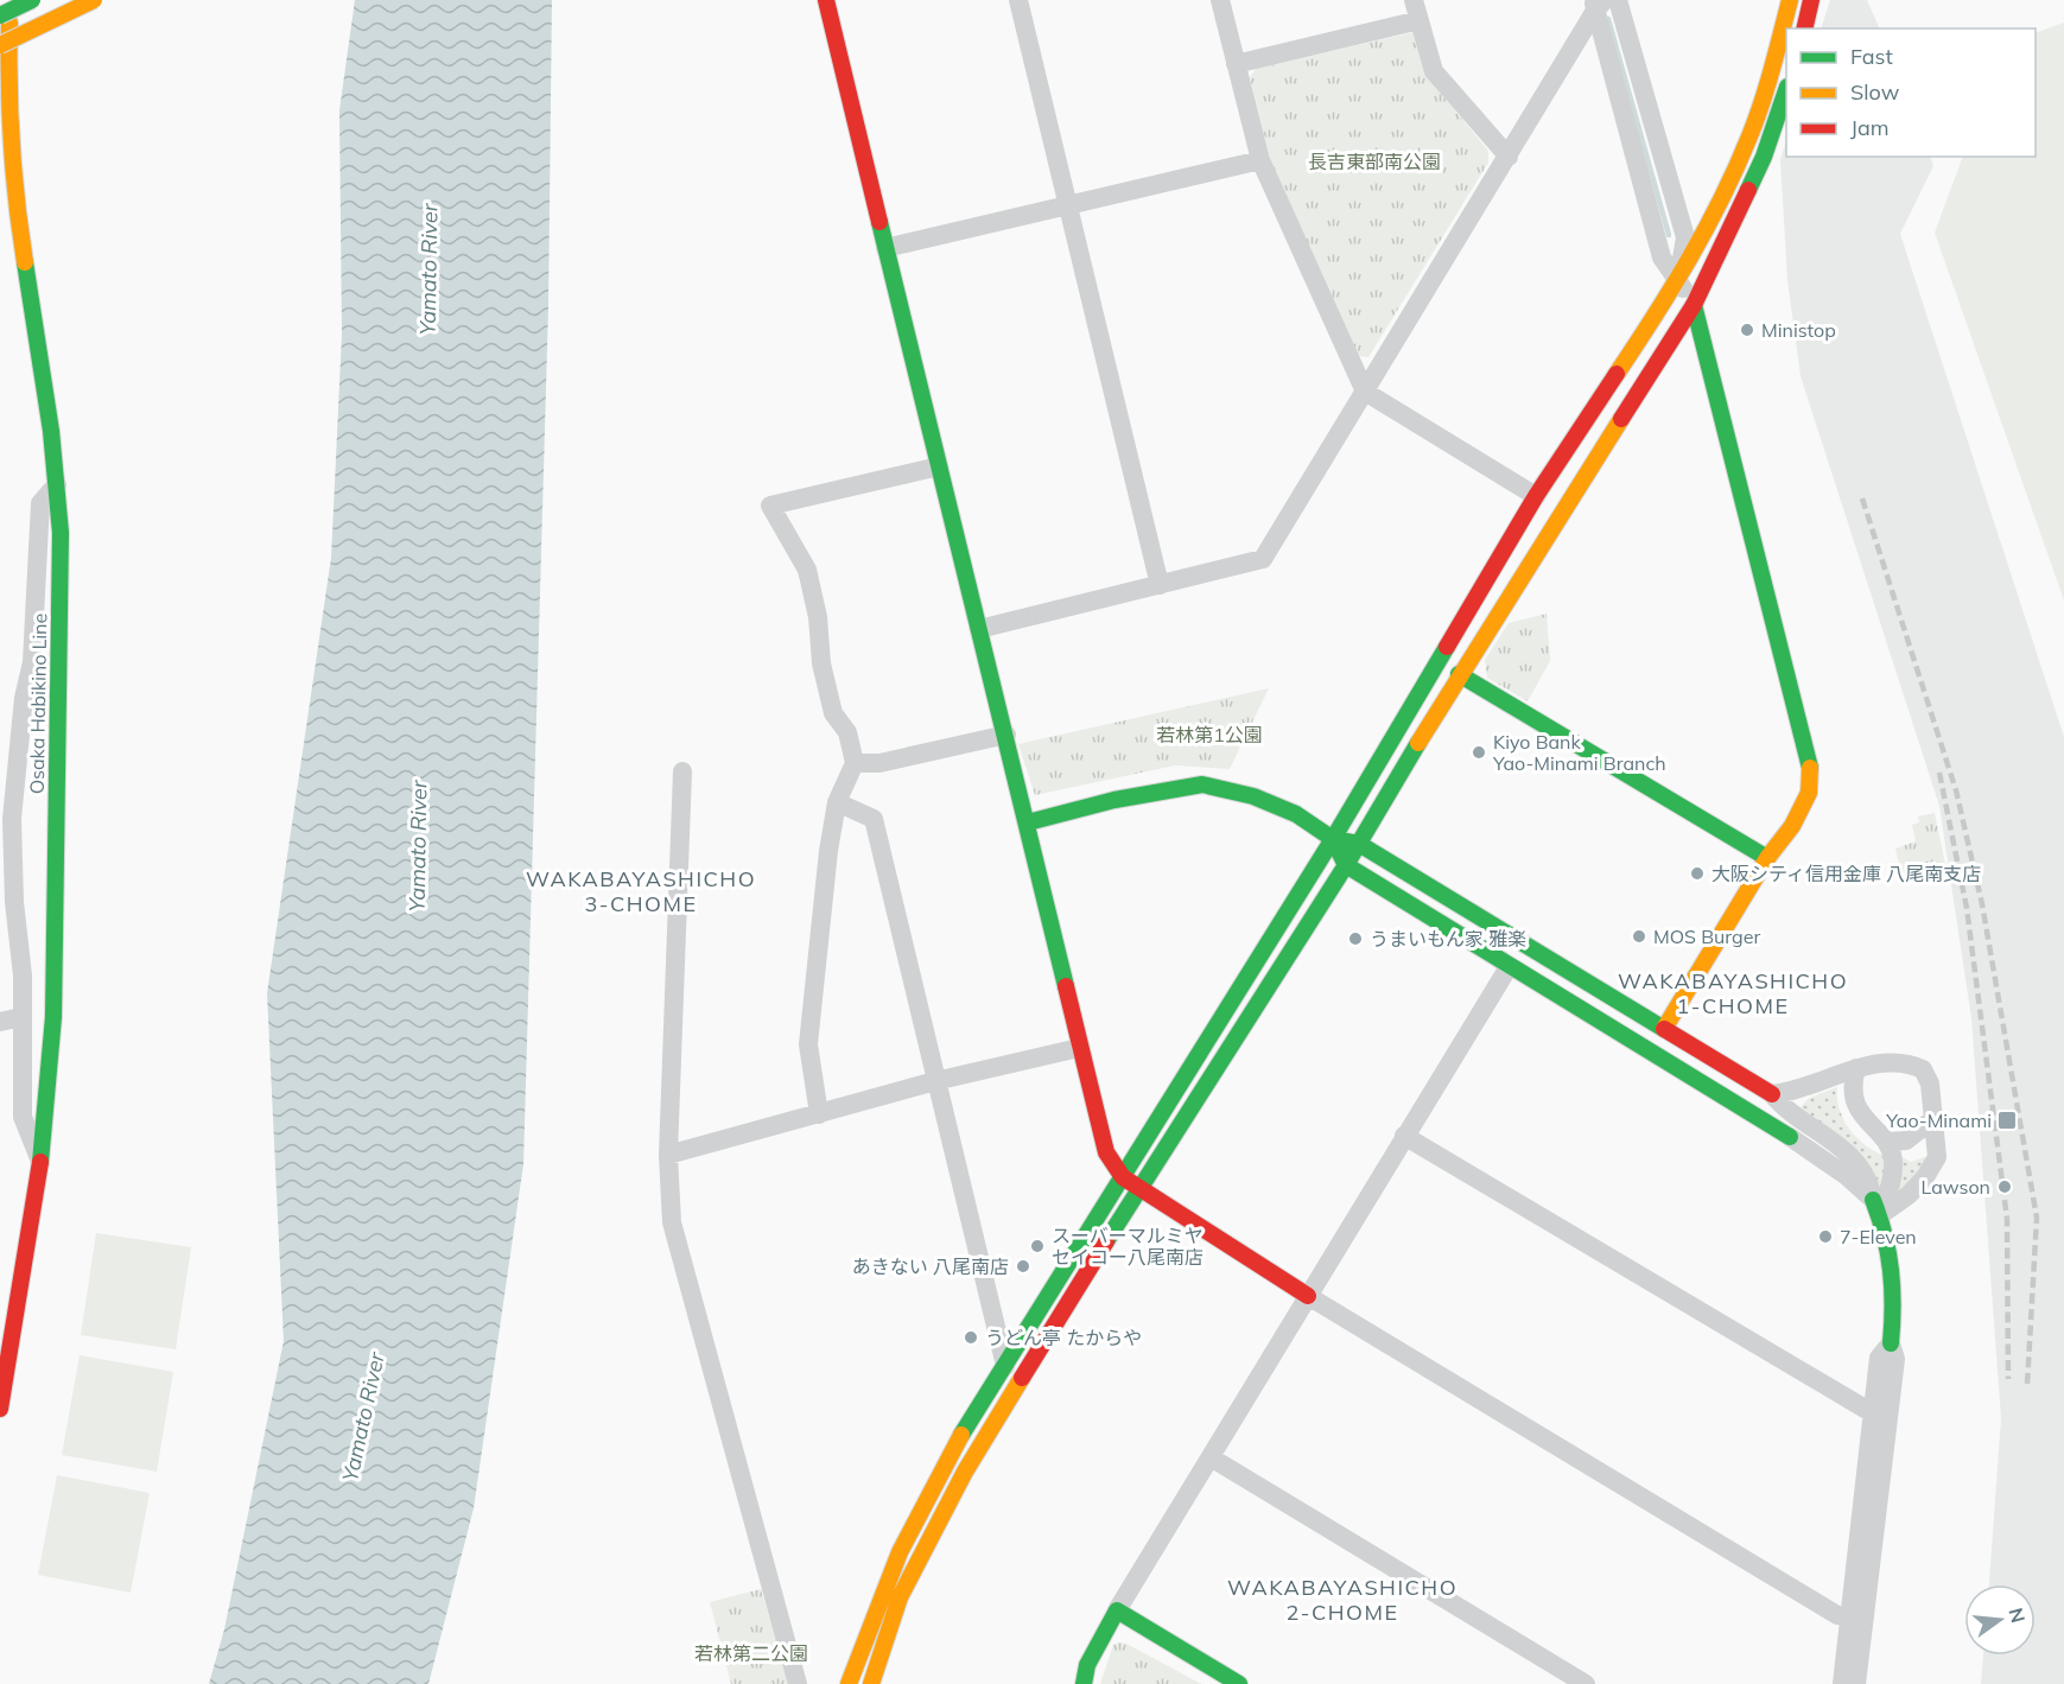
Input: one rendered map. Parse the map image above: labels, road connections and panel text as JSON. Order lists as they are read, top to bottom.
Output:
{
  "streets": {
    "main road": ["Osaka Habikino Line"]
  },
  "districts": ["WAKABAYASHICHO 3-CHOME", "WAKABAYASHICHO 1-CHOME", "WAKABAYASHICHO 2-CHOME"],
  "water": ["Yamato River"],
  "parks": ["長吉東部南公園", "若林第1公園", "若林第二公園"],
  "places": {
    "other": [
      "Ministop",
      "Kiyo Bank Yao-Minami Branch",
      "大阪シティ信用金庫 八尾南支店",
      "MOS Burger",
      "うまいもん家 雅楽",
      "Lawson",
      "7-Eleven",
      "スーバーマルミヤ セイコー八尾南店",
      "あきない 八尾南店",
      "うどん亭 たからや"
    ],
    "transit": ["Yao-Minami"]
  },
  "legend": ["Fast", "Slow", "Jam"],
  "north": "right"
}
